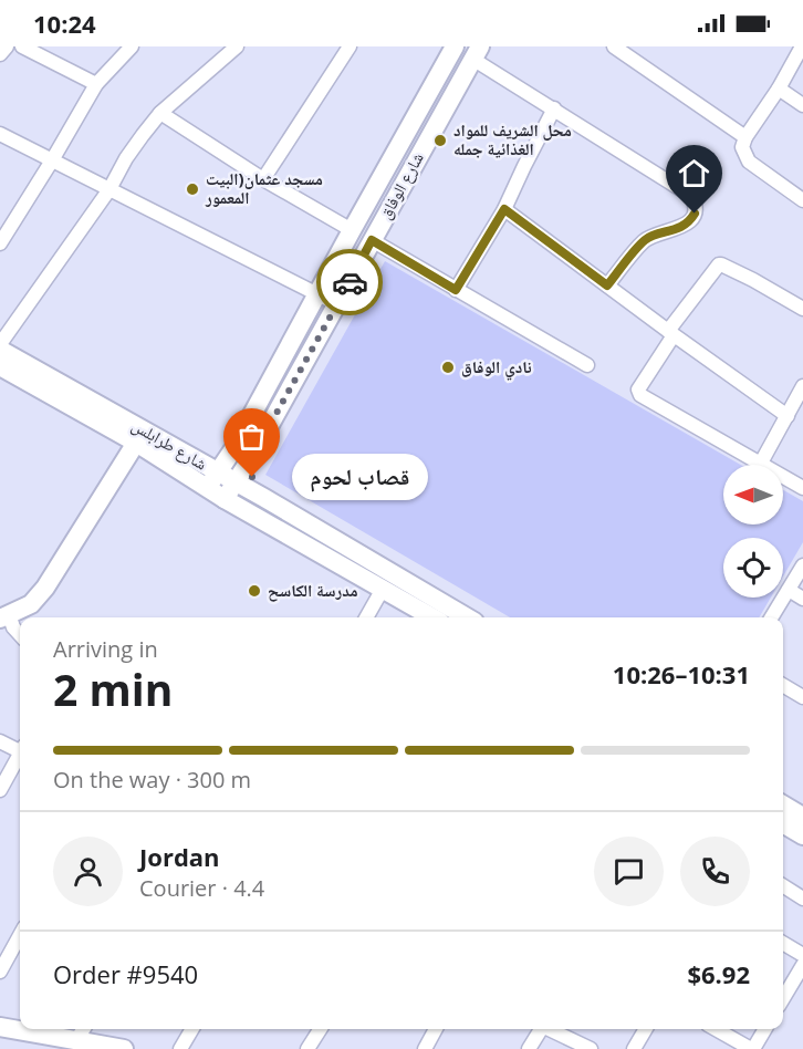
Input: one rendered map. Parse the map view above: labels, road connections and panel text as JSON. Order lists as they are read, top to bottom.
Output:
{
  "streets": {
    "street": ["شارع الوفاق", "شارع طرابلس"]
  },
  "crossings": [
    ["شارع الوفاق", "شارع طرابلس"]
  ],
  "places": [
    "محل الشريف للمواد الغذائية جمله",
    "مسجد عثمان(البيت المعمور",
    "نادي الوفاق",
    "قصاب لحوم",
    "مدرسة الكاسح"
  ],
  "north": "left",
  "page": {
    "status": "10:24",
    "bubble": "قصاب لحوم",
    "heading": ["2 min", "Arriving in", "10:26–10:31"],
    "panel": [
      "Jordan",
      "Courier · 4.4",
      "Order #9540",
      "$6.92"
    ],
    "bar": "On the way · 300 m"
  }
}
